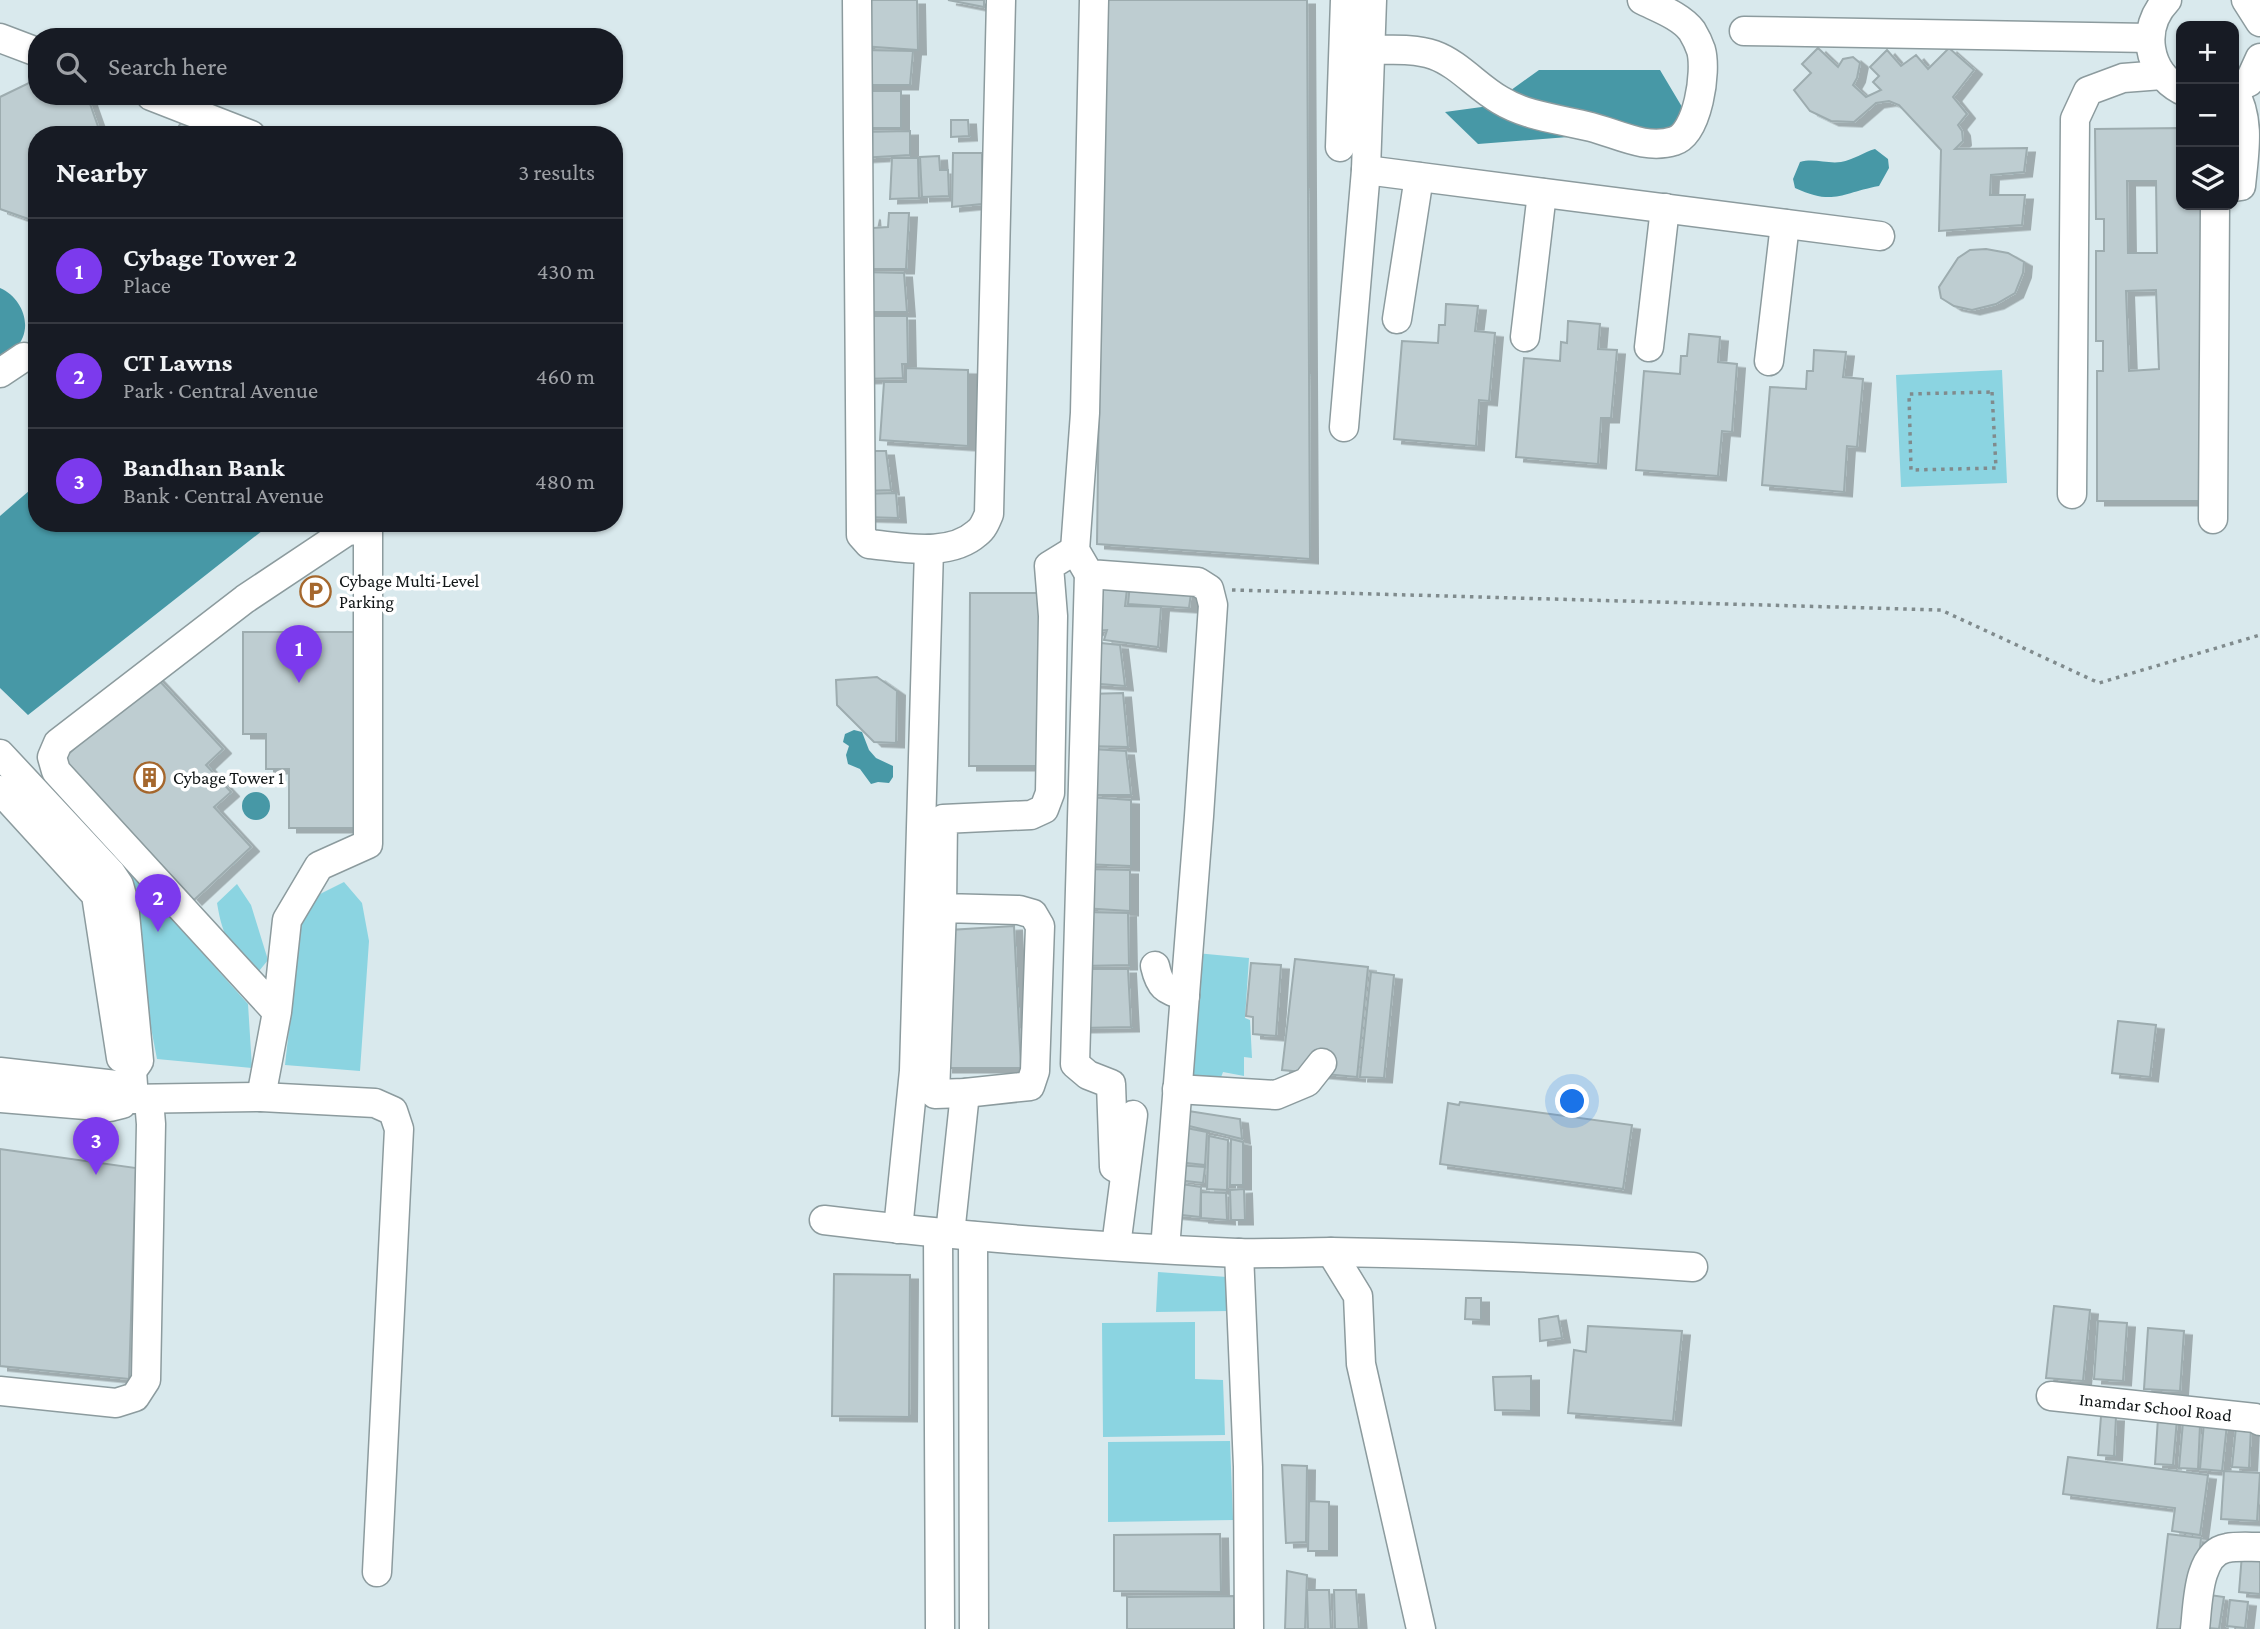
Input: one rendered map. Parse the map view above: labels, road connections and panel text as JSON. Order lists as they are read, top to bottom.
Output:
{
  "streets": {
    "street": ["Inamdar School Road"]
  },
  "places": {
    "parking": ["Cybage Multi-Level Parking"],
    "building": ["Cybage Tower 1"]
  },
  "page": {
    "map_buttons": ["+", "−"],
    "search": "Search here",
    "heading": ["Nearby", "3 results"],
    "list": [
      {
        "mark": "1",
        "name": "Cybage Tower 2",
        "note": "Place",
        "value": "430 m"
      },
      {
        "mark": "2",
        "name": "CT Lawns",
        "note": "Park · Central Avenue",
        "value": "460 m"
      },
      {
        "mark": "3",
        "name": "Bandhan Bank",
        "note": "Bank · Central Avenue",
        "value": "480 m"
      }
    ],
    "pins": ["1", "2", "3"]
  }
}
